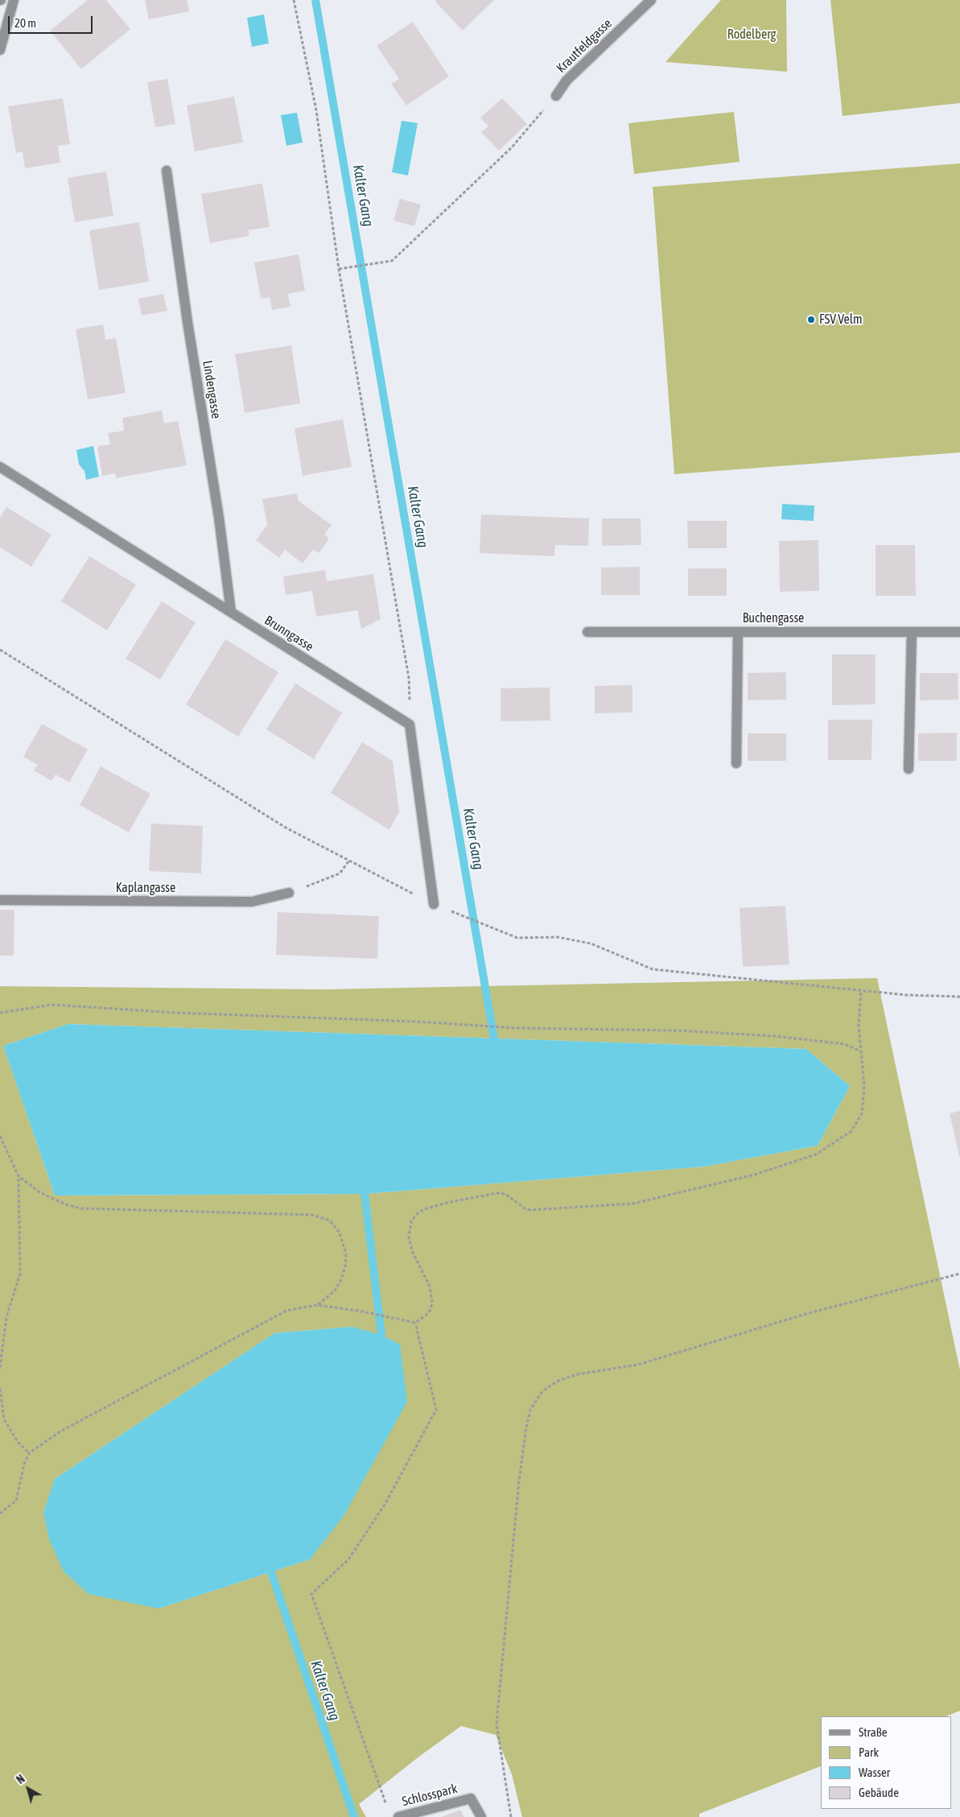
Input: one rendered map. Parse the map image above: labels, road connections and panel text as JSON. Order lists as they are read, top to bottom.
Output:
{
  "streets": {
    "street": [
      "Krautfeldgasse",
      "Lindengasse",
      "Buchengasse",
      "Brunngasse",
      "Kaplangasse",
      "Schlosspark"
    ]
  },
  "crossings": [
    ["Lindengasse", "Brunngasse"]
  ],
  "water": ["Kalter Gang"],
  "parks": ["Rodelberg"],
  "places": ["FSV Velm"],
  "legend": [
    "Straße",
    "Park",
    "Wasser",
    "Gebäude"
  ],
  "scale_bar": "20 m",
  "north": "top left"
}
